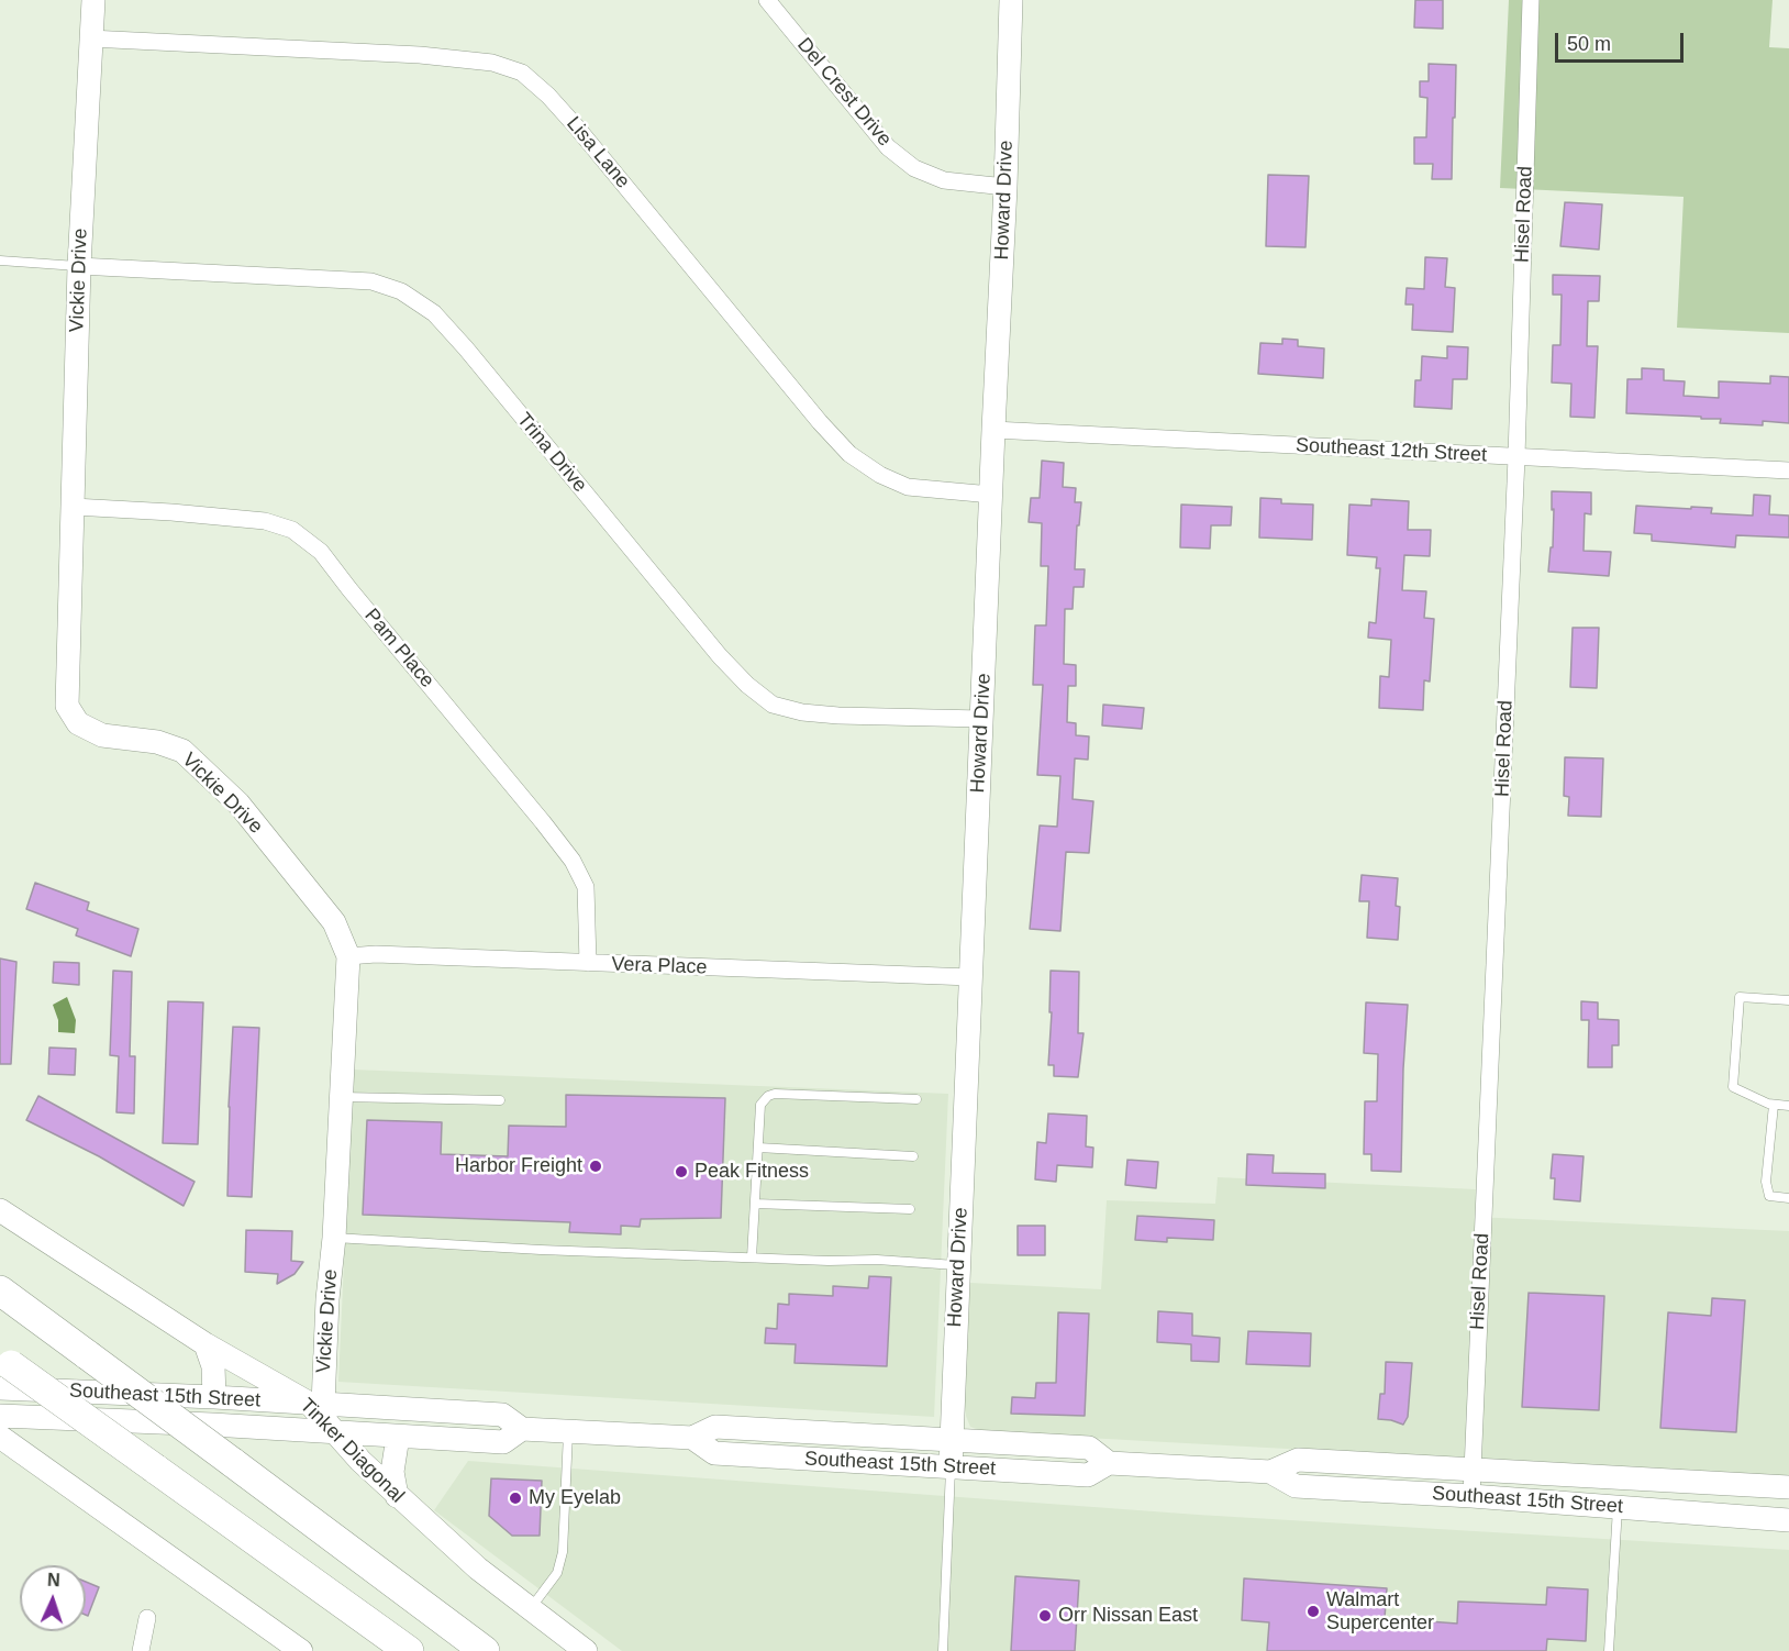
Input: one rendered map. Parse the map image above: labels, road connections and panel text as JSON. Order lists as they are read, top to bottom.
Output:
{
  "streets": {
    "street": [
      "Del Crest Drive",
      "Lisa Lane",
      "Howard Drive",
      "Hisel Road",
      "Vickie Drive",
      "Southeast 12th Street",
      "Trina Drive",
      "Pam Place",
      "Vera Place",
      "Southeast 15th Street",
      "Tinker Diagonal"
    ]
  },
  "crossings": [
    ["Del Crest Drive", "Howard Drive"],
    ["Lisa Lane", "Howard Drive"],
    ["Lisa Lane", "Vickie Drive"],
    ["Howard Drive", "Southeast 12th Street"],
    ["Howard Drive", "Trina Drive"],
    ["Howard Drive", "Vera Place"],
    ["Howard Drive", "Southeast 15th Street"],
    ["Hisel Road", "Southeast 12th Street"],
    ["Hisel Road", "Southeast 15th Street"],
    ["Vickie Drive", "Trina Drive"],
    ["Vickie Drive", "Pam Place"],
    ["Vickie Drive", "Vera Place"],
    ["Vickie Drive", "Southeast 15th Street"],
    ["Vickie Drive", "Tinker Diagonal"],
    ["Pam Place", "Vera Place"],
    ["Southeast 15th Street", "Tinker Diagonal"]
  ],
  "places": [
    "Harbor Freight",
    "Peak Fitness",
    "My Eyelab",
    "Walmart Supercenter",
    "Orr Nissan East"
  ],
  "scale_bar": "50 m",
  "north": "top"
}
